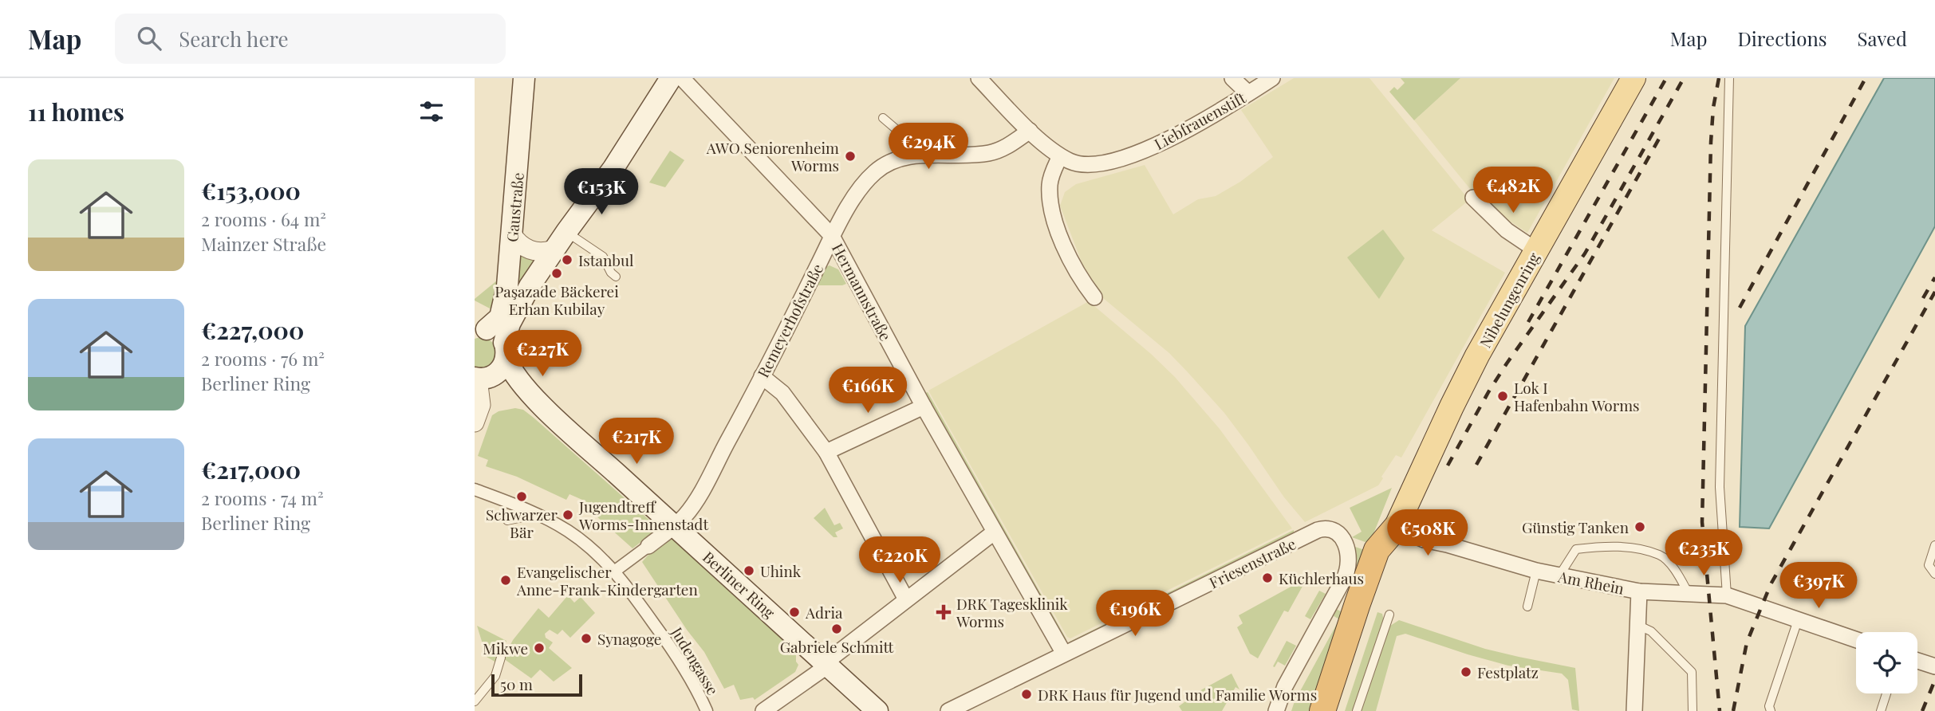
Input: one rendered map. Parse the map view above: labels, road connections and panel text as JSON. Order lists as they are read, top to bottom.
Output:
{
  "streets": {
    "main road": ["Gaustraße", "Nibelungenring", "Berliner Ring"],
    "street": [
      "Liebfrauenstift",
      "Hermannstraße",
      "Remeyerhofstraße",
      "Friesenstraße",
      "Am Rhein",
      "Judengasse"
    ]
  },
  "crossings": [
    ["Hermannstraße", "Remeyerhofstraße"],
    ["Hermannstraße", "Friesenstraße"],
    ["Nibelungenring", "Am Rhein"],
    ["Remeyerhofstraße", "Berliner Ring"]
  ],
  "places": {
    "other": [
      "AWO Seniorenheim Worms",
      "Istanbul",
      "Paşazade Bäckerei Erhan Kubilay",
      "Lok I Hafenbahn Worms",
      "Schwarzer Bär",
      "Jugendtreff Worms-Innenstadt",
      "Günstig Tanken",
      "Uhink",
      "Küchlerhaus",
      "Evangelischer Anne-Frank-Kindergarten",
      "Adria",
      "Gabriele Schmitt",
      "Synagoge",
      "Mikwe",
      "Festplatz",
      "DRK Haus für Jugend und Familie Worms"
    ],
    "health": ["DRK Tagesklinik Worms"]
  },
  "scale_bar": "50 m",
  "page": {
    "header": "Map",
    "search": "Search here",
    "nav": ["Map", "Directions", "Saved"],
    "heading": "11 homes",
    "price": [
      "€294K",
      "€482K",
      "€153K",
      "€227K",
      "€166K",
      "€217K",
      "€508K",
      "€235K",
      "€220K",
      "€397K",
      "€196K"
    ],
    "list": [
      {
        "name": "€153,000",
        "note": "2 rooms · 64 m² · Mainzer Straße"
      },
      {
        "name": "€227,000",
        "note": "2 rooms · 76 m² · Berliner Ring"
      },
      {
        "name": "€217,000",
        "note": "2 rooms · 74 m² · Berliner Ring"
      }
    ],
    "scale": "50 m"
  }
}
